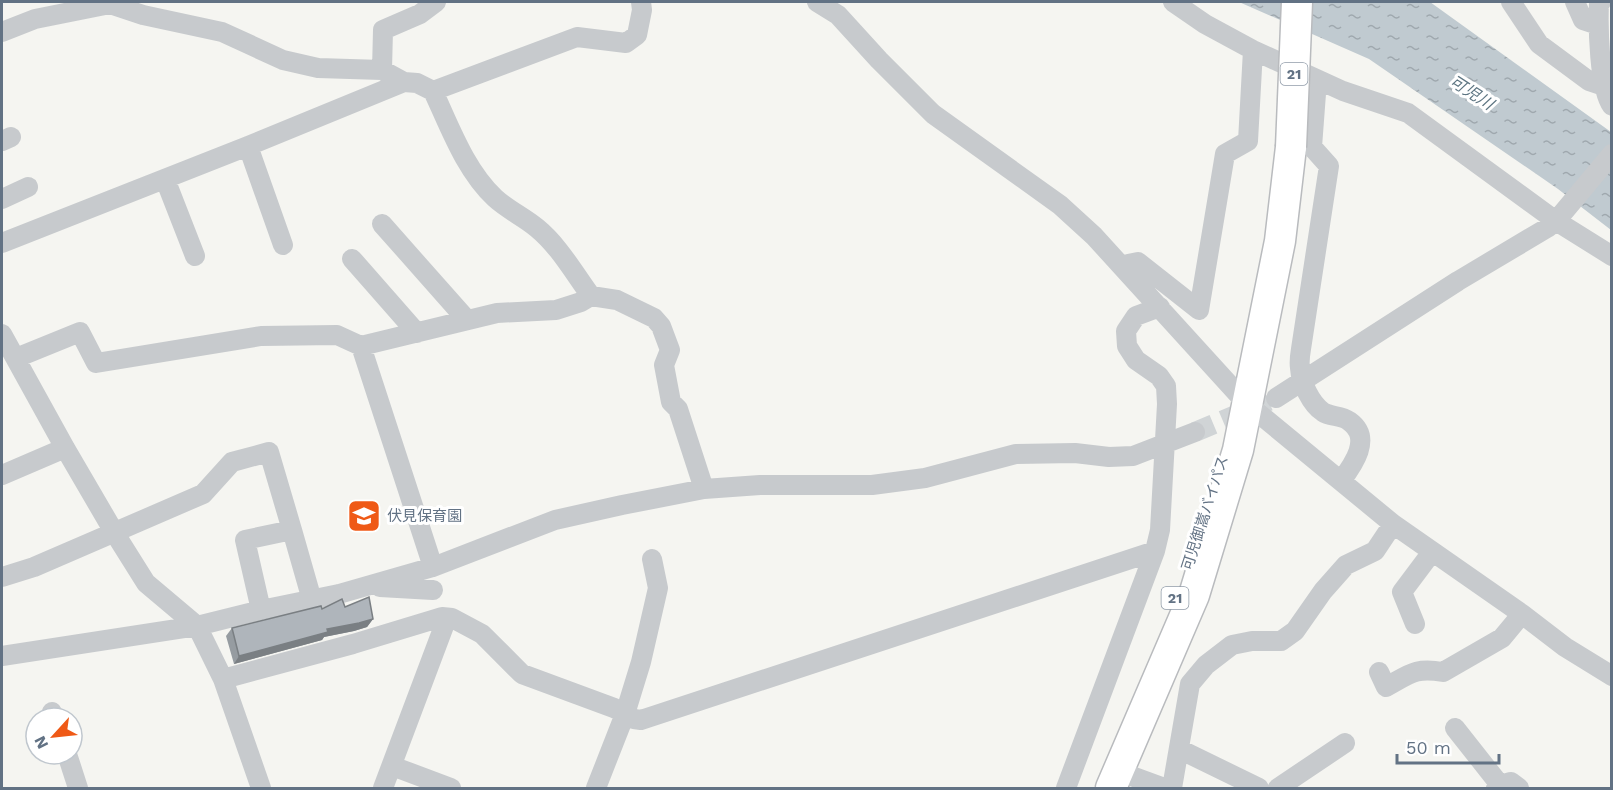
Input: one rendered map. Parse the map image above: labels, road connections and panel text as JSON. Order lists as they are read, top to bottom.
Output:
{
  "streets": {
    "highway": ["21", "可児御嵩バイパス"]
  },
  "water": ["可児川"],
  "places": {
    "school or university": ["伏見保育園"]
  },
  "scale_bar": "50 m",
  "north": "bottom left"
}
